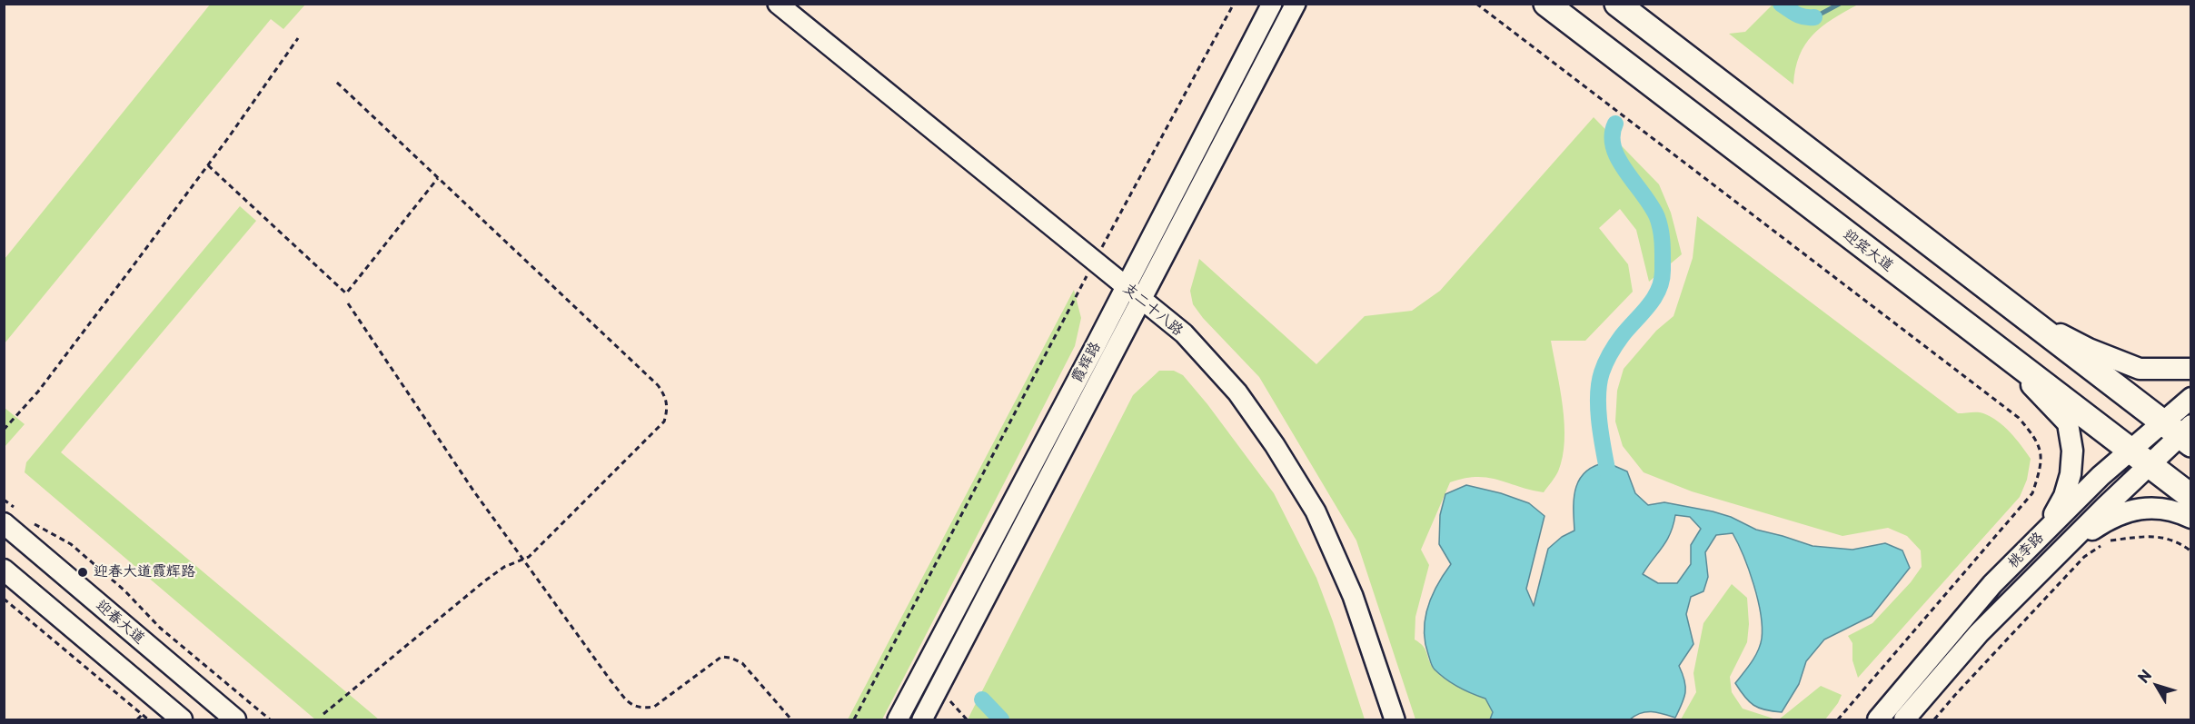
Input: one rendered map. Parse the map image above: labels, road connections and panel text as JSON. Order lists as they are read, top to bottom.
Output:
{
  "streets": {
    "highway": ["迎宾大道"],
    "main road": ["桃李路", "迎春大道"],
    "street": ["支二十八路", "霞辉路"]
  },
  "crossings": [
    ["迎宾大道", "桃李路"],
    ["支二十八路", "霞辉路"]
  ],
  "places": ["迎春大道霞辉路"],
  "north": "top left"
}
